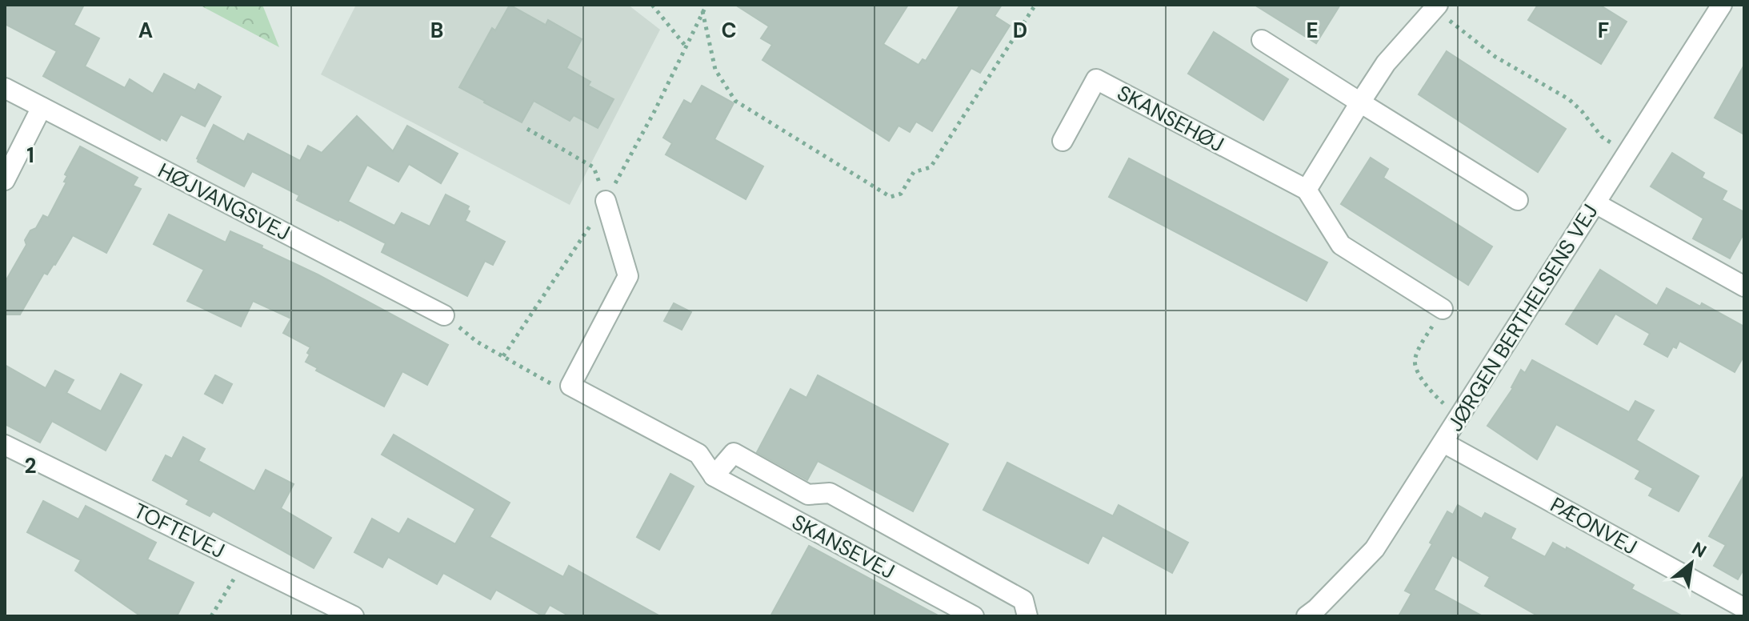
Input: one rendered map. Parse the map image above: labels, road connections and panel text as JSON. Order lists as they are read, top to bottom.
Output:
{
  "streets": {
    "street": [
      "SKANSEHØJ",
      "HØJVANGSVEJ",
      "JØRGEN BERTHELSENS VEJ",
      "PÆONVEJ",
      "TOFTEVEJ",
      "SKANSEVEJ"
    ]
  },
  "crossings": [
    ["JØRGEN BERTHELSENS VEJ", "PÆONVEJ"]
  ],
  "north": "top right",
  "grid": {
    "columns": [
      "A",
      "B",
      "C",
      "D",
      "E",
      "F"
    ],
    "rows": ["1", "2"]
  }
}
